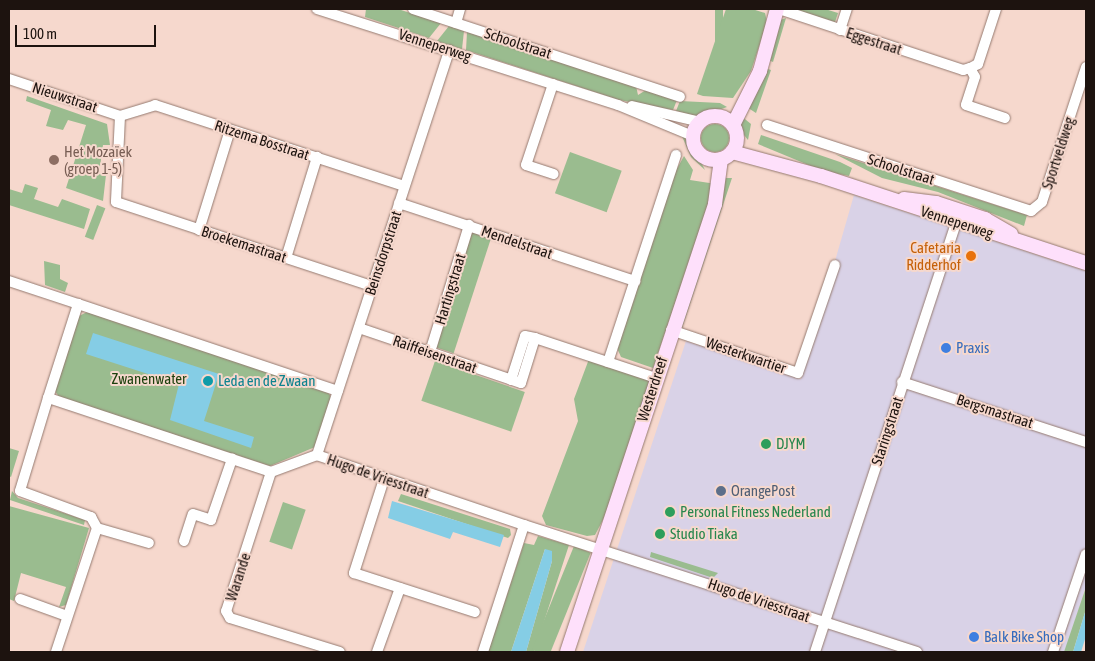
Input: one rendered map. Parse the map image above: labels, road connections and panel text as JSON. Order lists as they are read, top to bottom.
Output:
{
  "streets": {
    "street": [
      "Eggestraat",
      "Schoolstraat",
      "Venneperweg",
      "Nieuwstraat",
      "Ritzema Bosstraat",
      "Sportveldweg",
      "Mendelstraat",
      "Broekemastraat",
      "Beinsdorpstraat",
      "Hartingstraat",
      "Raiffeisenstraat",
      "Westerkwartier",
      "Westerdreef",
      "Bergsmastraat",
      "Staringstraat",
      "Hugo de Vriesstraat",
      "Warande"
    ]
  },
  "crossings": [
    ["Schoolstraat", "Sportveldweg"],
    ["Venneperweg", "Beinsdorpstraat"],
    ["Venneperweg", "Westerdreef"],
    ["Venneperweg", "Staringstraat"],
    ["Nieuwstraat", "Ritzema Bosstraat"],
    ["Nieuwstraat", "Broekemastraat"],
    ["Ritzema Bosstraat", "Broekemastraat"],
    ["Ritzema Bosstraat", "Beinsdorpstraat"],
    ["Mendelstraat", "Beinsdorpstraat"],
    ["Mendelstraat", "Hartingstraat"],
    ["Broekemastraat", "Beinsdorpstraat"],
    ["Beinsdorpstraat", "Raiffeisenstraat"],
    ["Beinsdorpstraat", "Hugo de Vriesstraat"],
    ["Hartingstraat", "Raiffeisenstraat"],
    ["Raiffeisenstraat", "Westerdreef"],
    ["Westerkwartier", "Westerdreef"],
    ["Westerdreef", "Hugo de Vriesstraat"],
    ["Bergsmastraat", "Staringstraat"],
    ["Staringstraat", "Hugo de Vriesstraat"]
  ],
  "parks": ["Zwanenwater"],
  "places": [
    "Het Mozaïek (groep 1-5)",
    "Cafetaria Ridderhof",
    "Praxis",
    "Leda en de Zwaan",
    "DJYM",
    "OrangePost",
    "Personal Fitness Nederland",
    "Studio Tiaka",
    "Balk Bike Shop"
  ],
  "scale_bar": "100 m"
}
